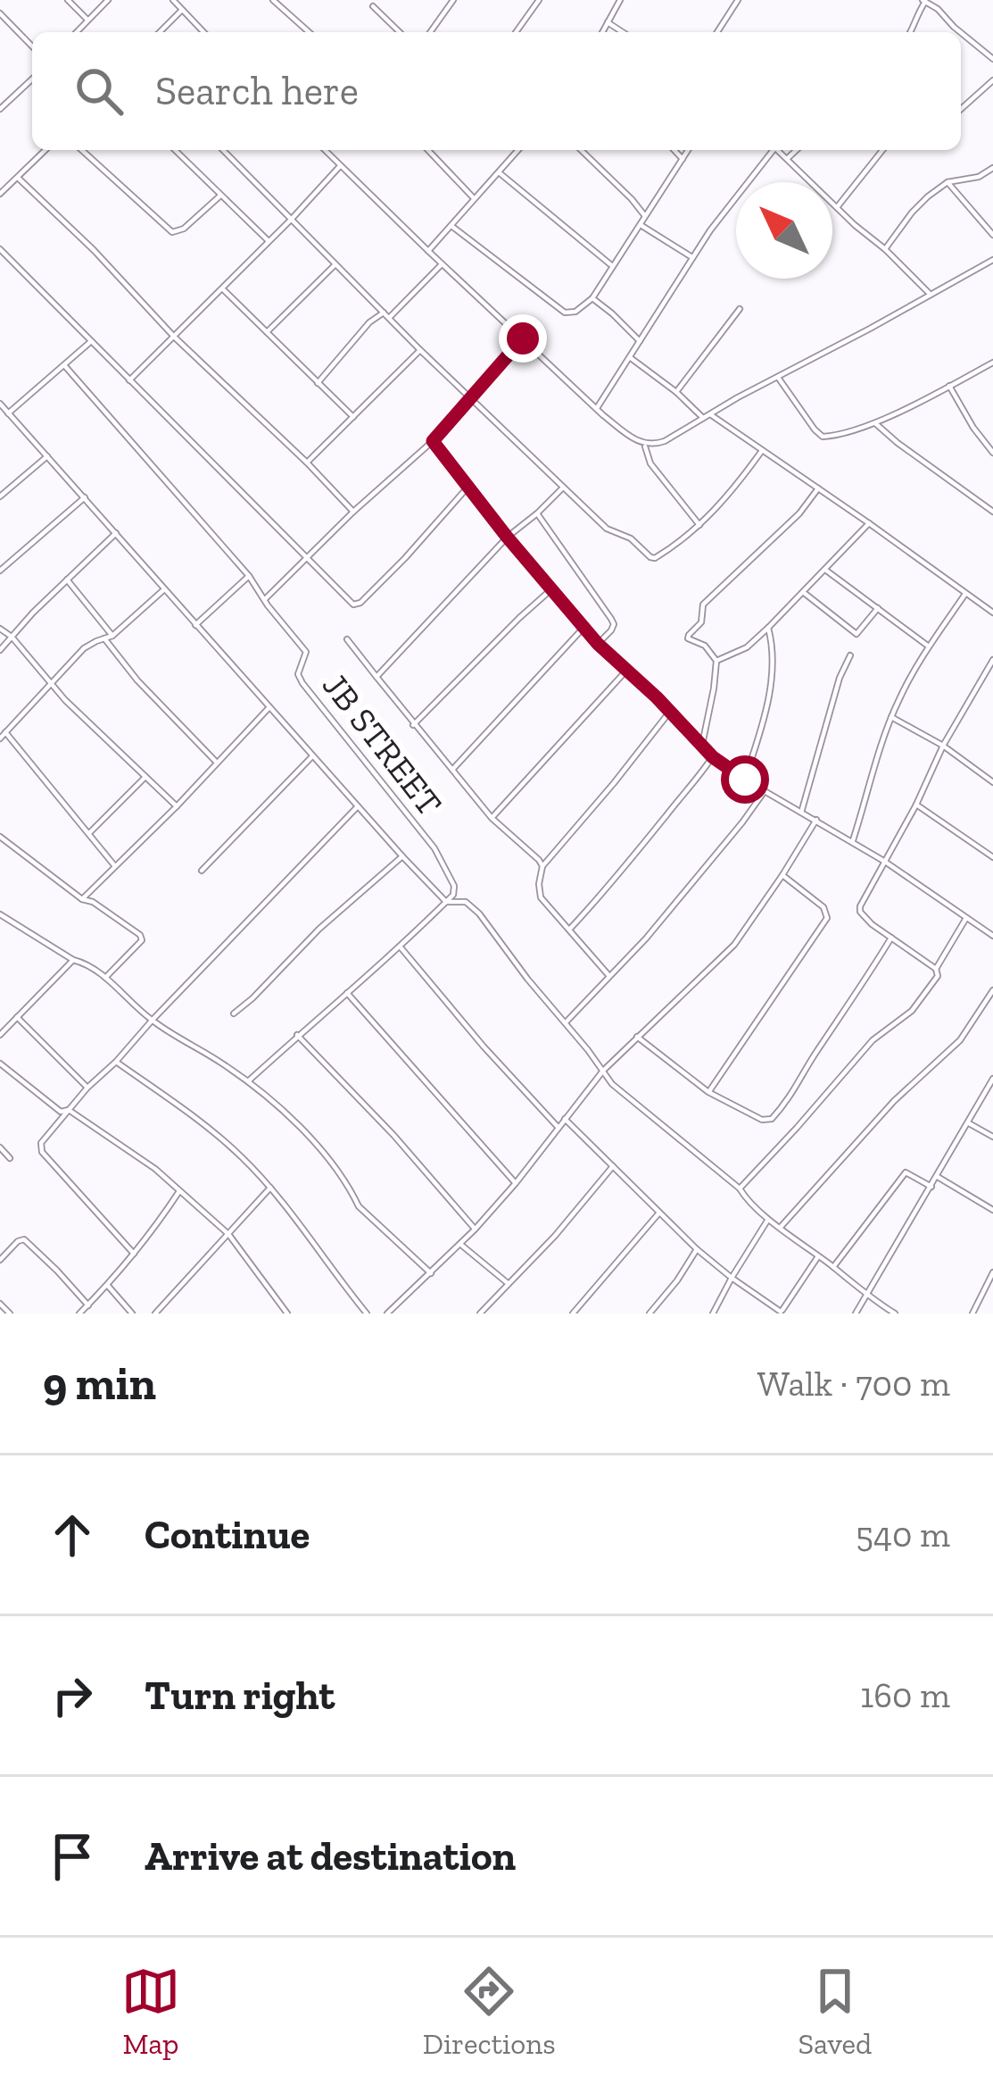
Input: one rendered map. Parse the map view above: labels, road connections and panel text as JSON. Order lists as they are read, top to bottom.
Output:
{
  "streets": {
    "street": ["JB STREET"]
  },
  "north": "top left",
  "page": {
    "search": "Search here",
    "heading": ["9 min", "Walk · 700 m"],
    "list": [
      ["Continue", "540 m"],
      ["Turn right", "160 m"],
      "Arrive at destination"
    ],
    "nav": ["Map", "Directions", "Saved"]
  }
}
